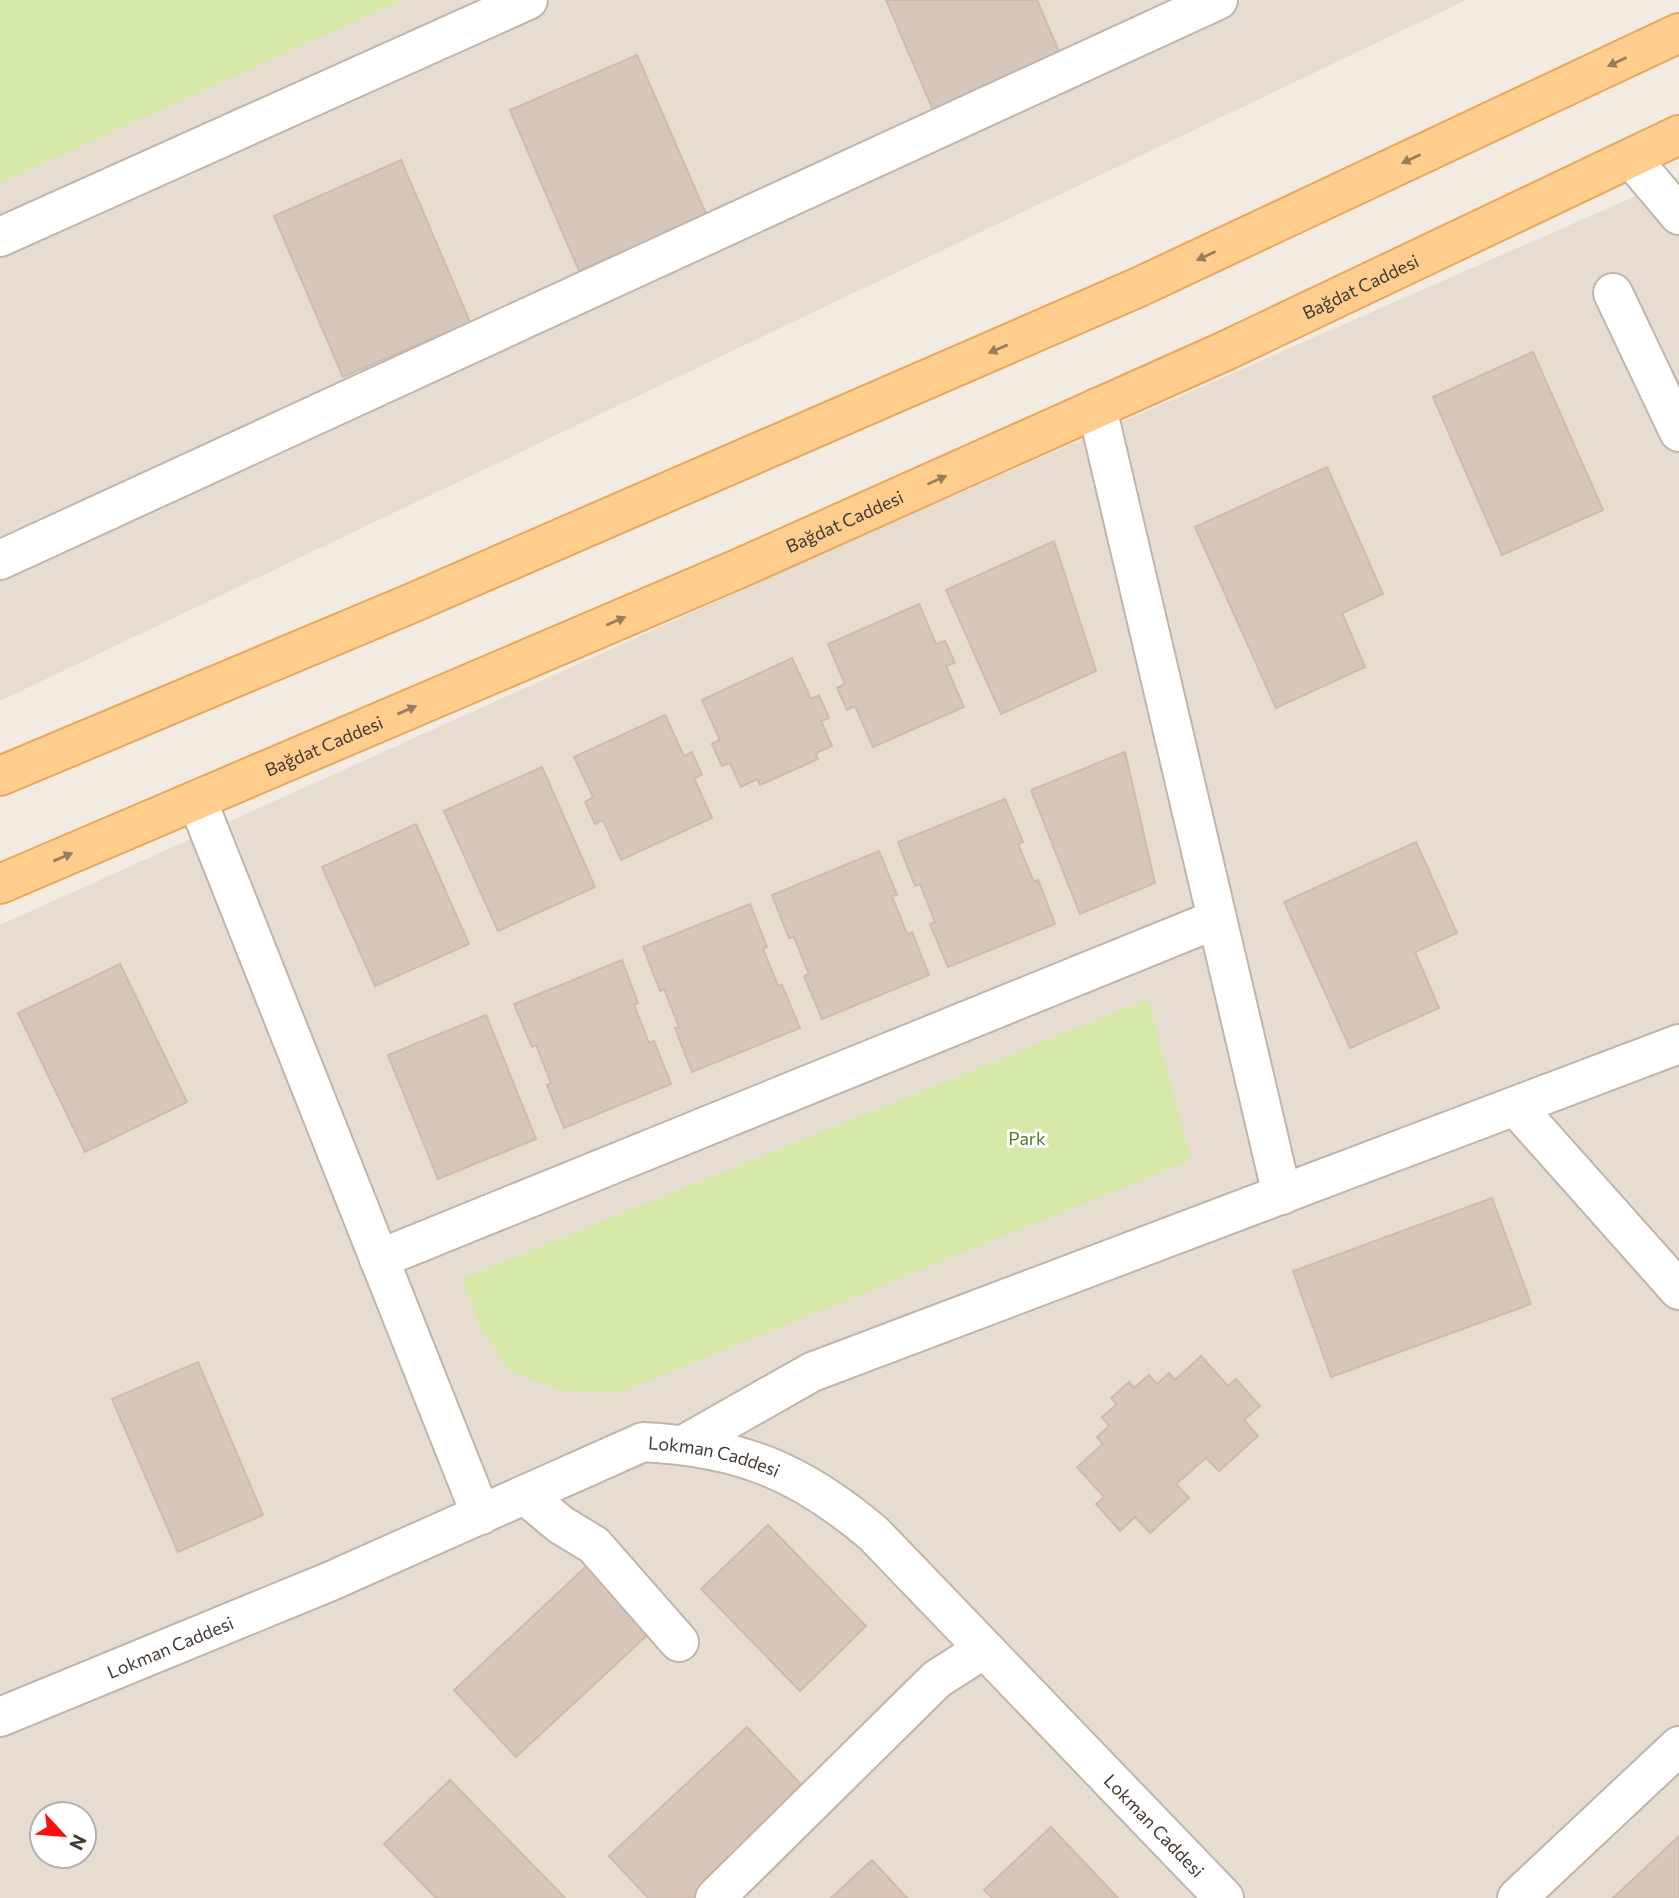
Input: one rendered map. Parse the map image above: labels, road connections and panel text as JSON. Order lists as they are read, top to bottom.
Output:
{
  "streets": {
    "main road": ["Bağdat Caddesi"],
    "street": ["Lokman Caddesi"]
  },
  "parks": ["Park"],
  "north": "bottom right"
}
